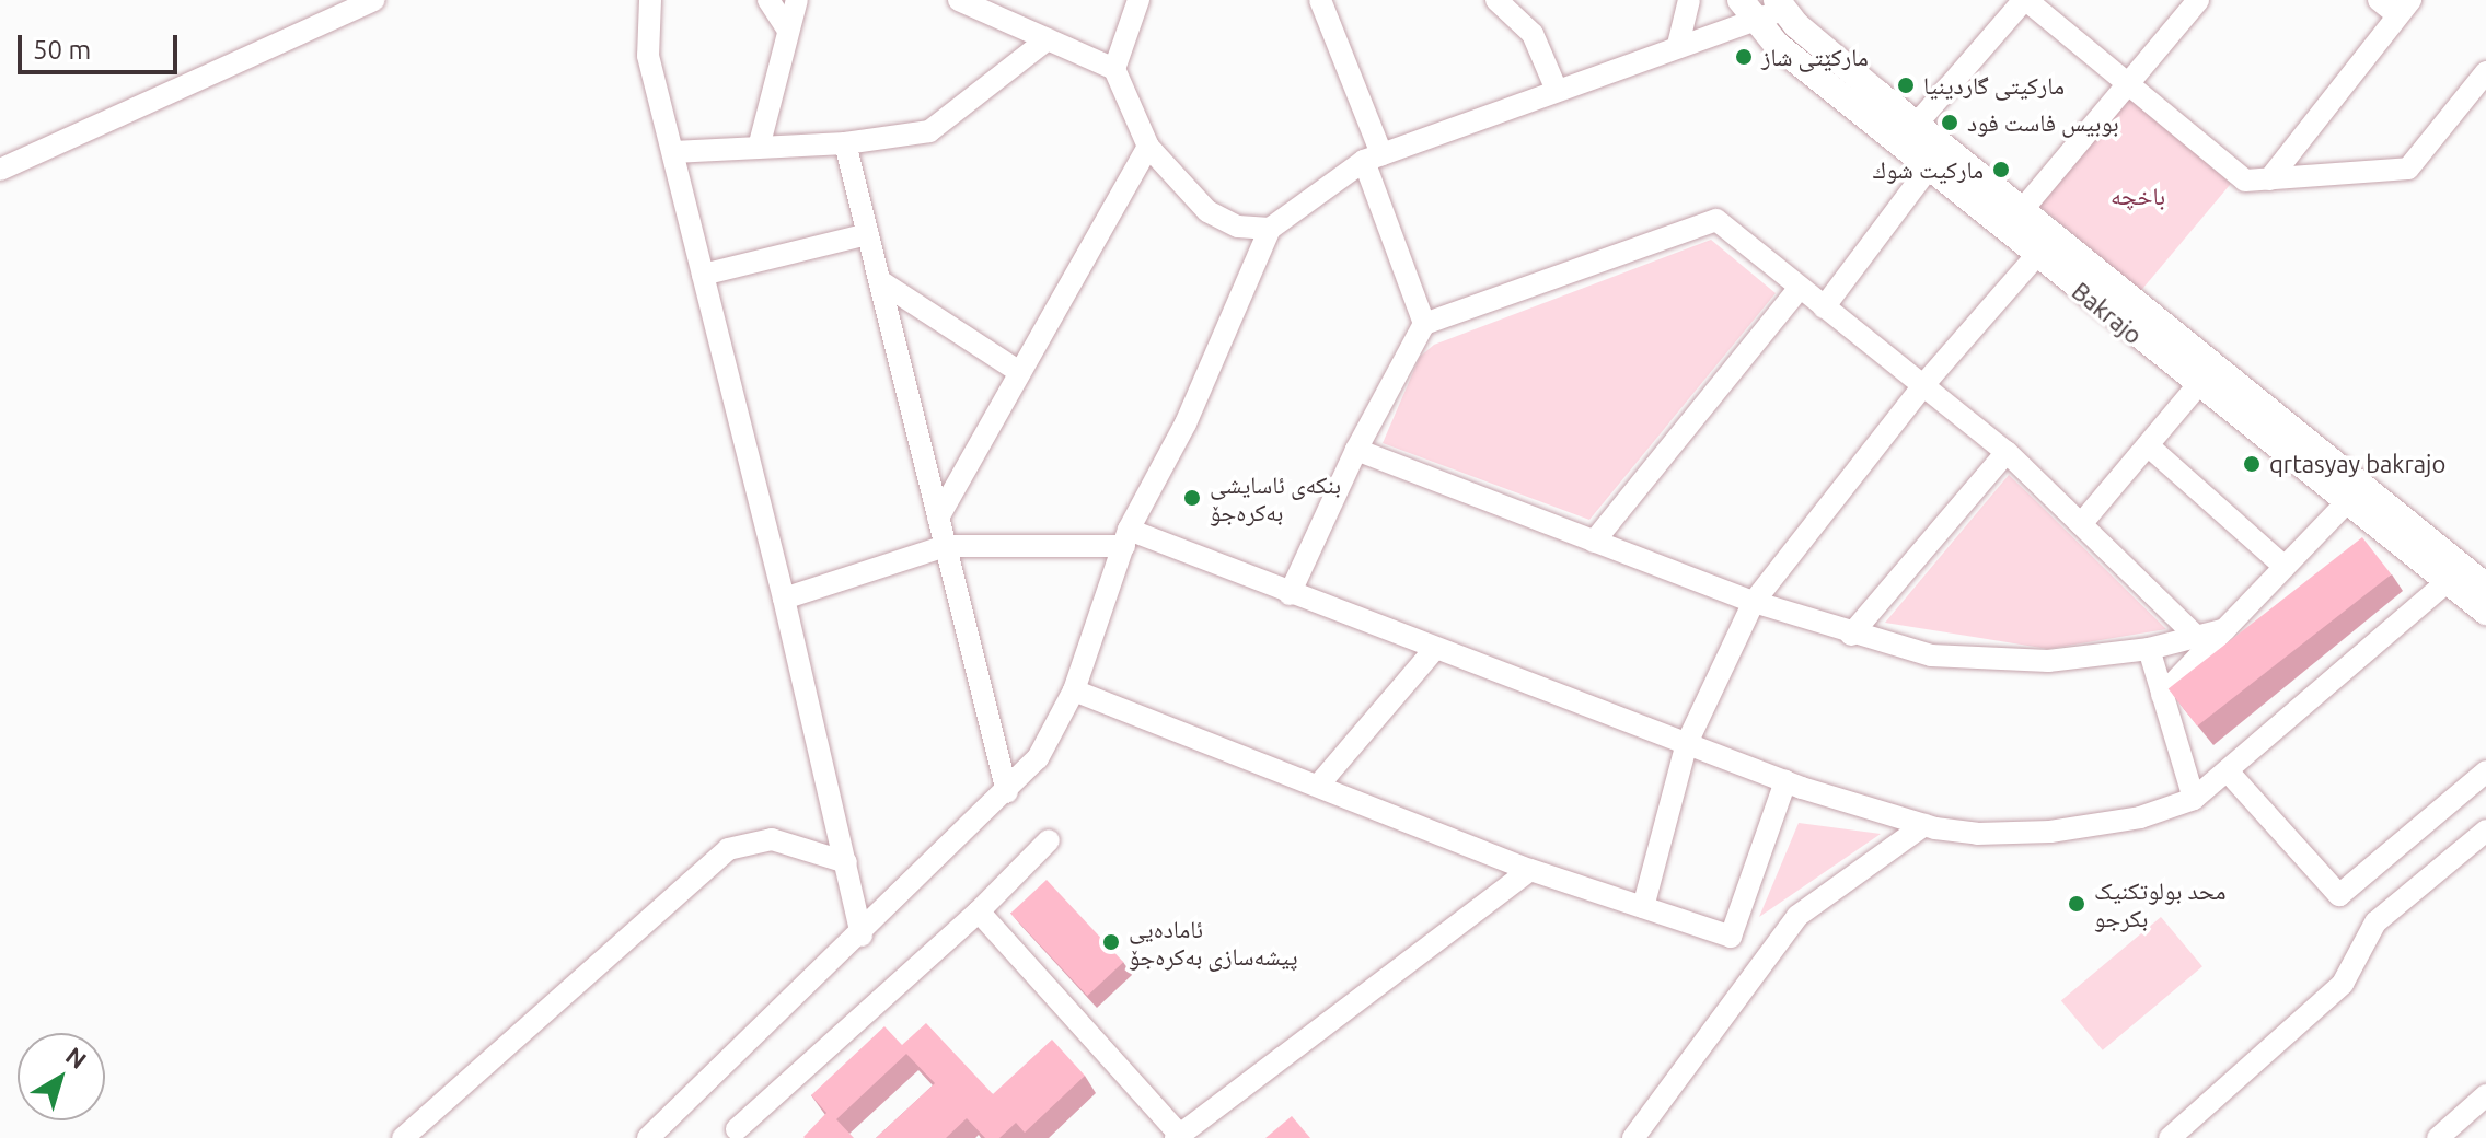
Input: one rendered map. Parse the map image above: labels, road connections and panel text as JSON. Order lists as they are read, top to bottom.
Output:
{
  "streets": {
    "street": ["Bakrajo"]
  },
  "parks": ["باخچە"],
  "places": [
    "مارکێتی شاز",
    "مارکیتی گاردینیا",
    "بوبيس فاست فود",
    "ماركيت شوك",
    "qrtasyay bakrajo",
    "بنکەی ئاسایشی بەکرەجۆ",
    "محد بولوتکنیک بکرجو",
    "ئامادەیی پیشەسازی بەکرەجۆ"
  ],
  "scale_bar": "50 m",
  "north": "top right"
}
